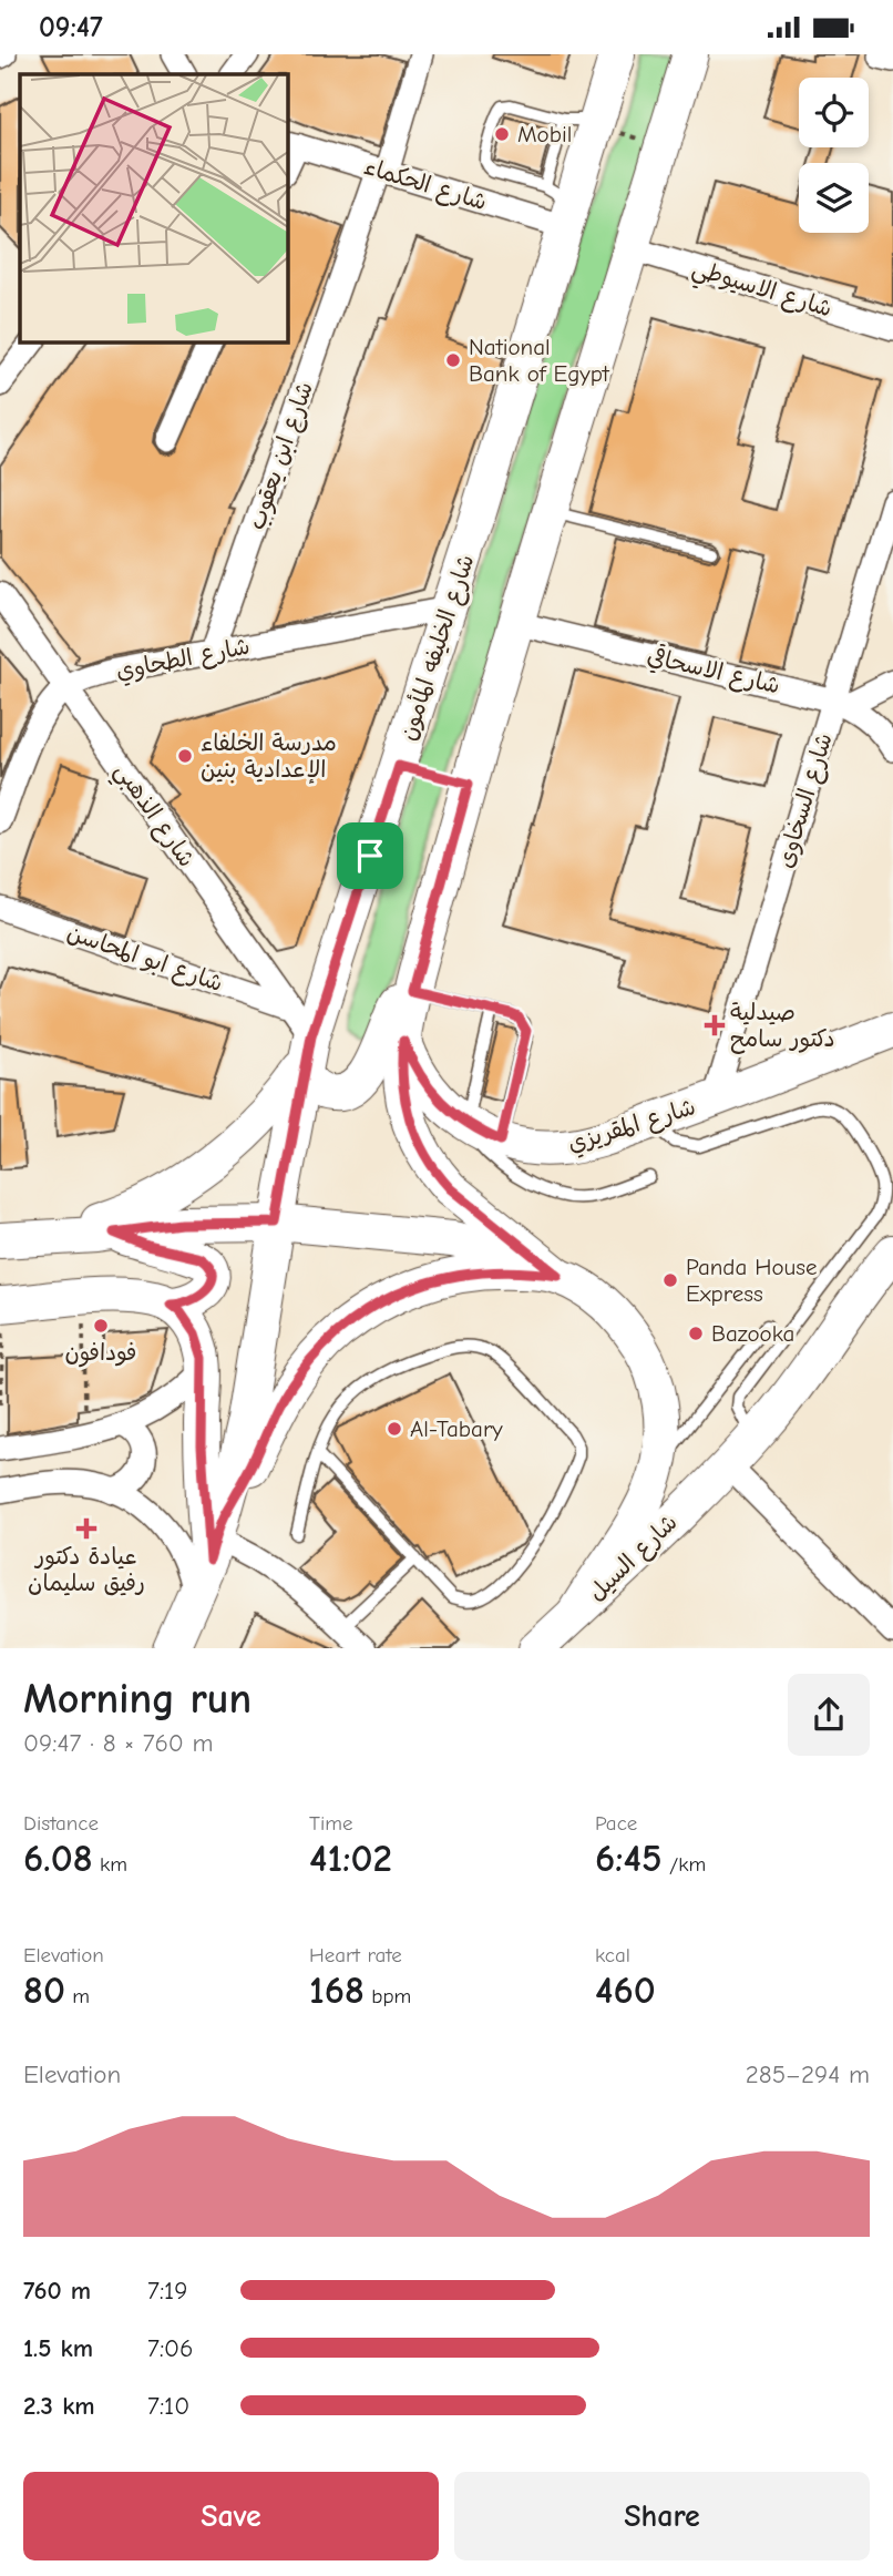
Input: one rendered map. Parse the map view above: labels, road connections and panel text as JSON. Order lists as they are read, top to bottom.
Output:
{
  "streets": {
    "main road": ["شارع الخليفه المأمون", "شارع المقريزي", "شارع السيل"],
    "street": [
      "شارع الحكماء",
      "شارع الاسيوطي",
      "شارع ابن يعقوب",
      "شارع الطحاوي",
      "شارع الاسحاقي",
      "شارع السخاوى",
      "شارع الذهبي",
      "شارع ابو المحاسن"
    ]
  },
  "crossings": [
    ["شارع الحكماء", "شارع ابن يعقوب"],
    ["شارع الحكماء", "شارع الخليفه المأمون"],
    ["شارع ابن يعقوب", "شارع الطحاوي"],
    ["شارع الخليفه المأمون", "شارع الطحاوي"],
    ["شارع الخليفه المأمون", "شارع الذهبي"],
    ["شارع الطحاوي", "شارع الذهبي"],
    ["شارع الاسحاقي", "شارع السخاوى"],
    ["شارع السخاوى", "شارع المقريزي"],
    ["شارع الذهبي", "شارع ابو المحاسن"]
  ],
  "places": {
    "other": [
      "Mobil",
      "National Bank of Egypt",
      "مدرسة الخلفاء الإعدادية بنين",
      "Panda House Express",
      "فودافون",
      "Bazooka",
      "Al-Tabary"
    ],
    "health": ["صيدلية دكتور سامح", "عيادة دكتور رفيق سليمان"]
  },
  "page": {
    "status": "09:47",
    "heading": ["Morning run", "09:47 · 8 × 760 m"],
    "stats": [
      ["Distance", "6.08 km"],
      ["Time", "41:02"],
      ["Pace", "6:45 /km"],
      ["Elevation", "80 m"],
      ["Heart rate", "168 bpm"],
      ["kcal", "460"]
    ],
    "chart": ["Elevation", "285–294 m"],
    "list": [
      {
        "name": "760 m",
        "note": "7:19"
      },
      {
        "name": "1.5 km",
        "note": "7:06"
      },
      {
        "name": "2.3 km",
        "note": "7:10"
      }
    ],
    "buttons": ["Save", "Share"]
  }
}
